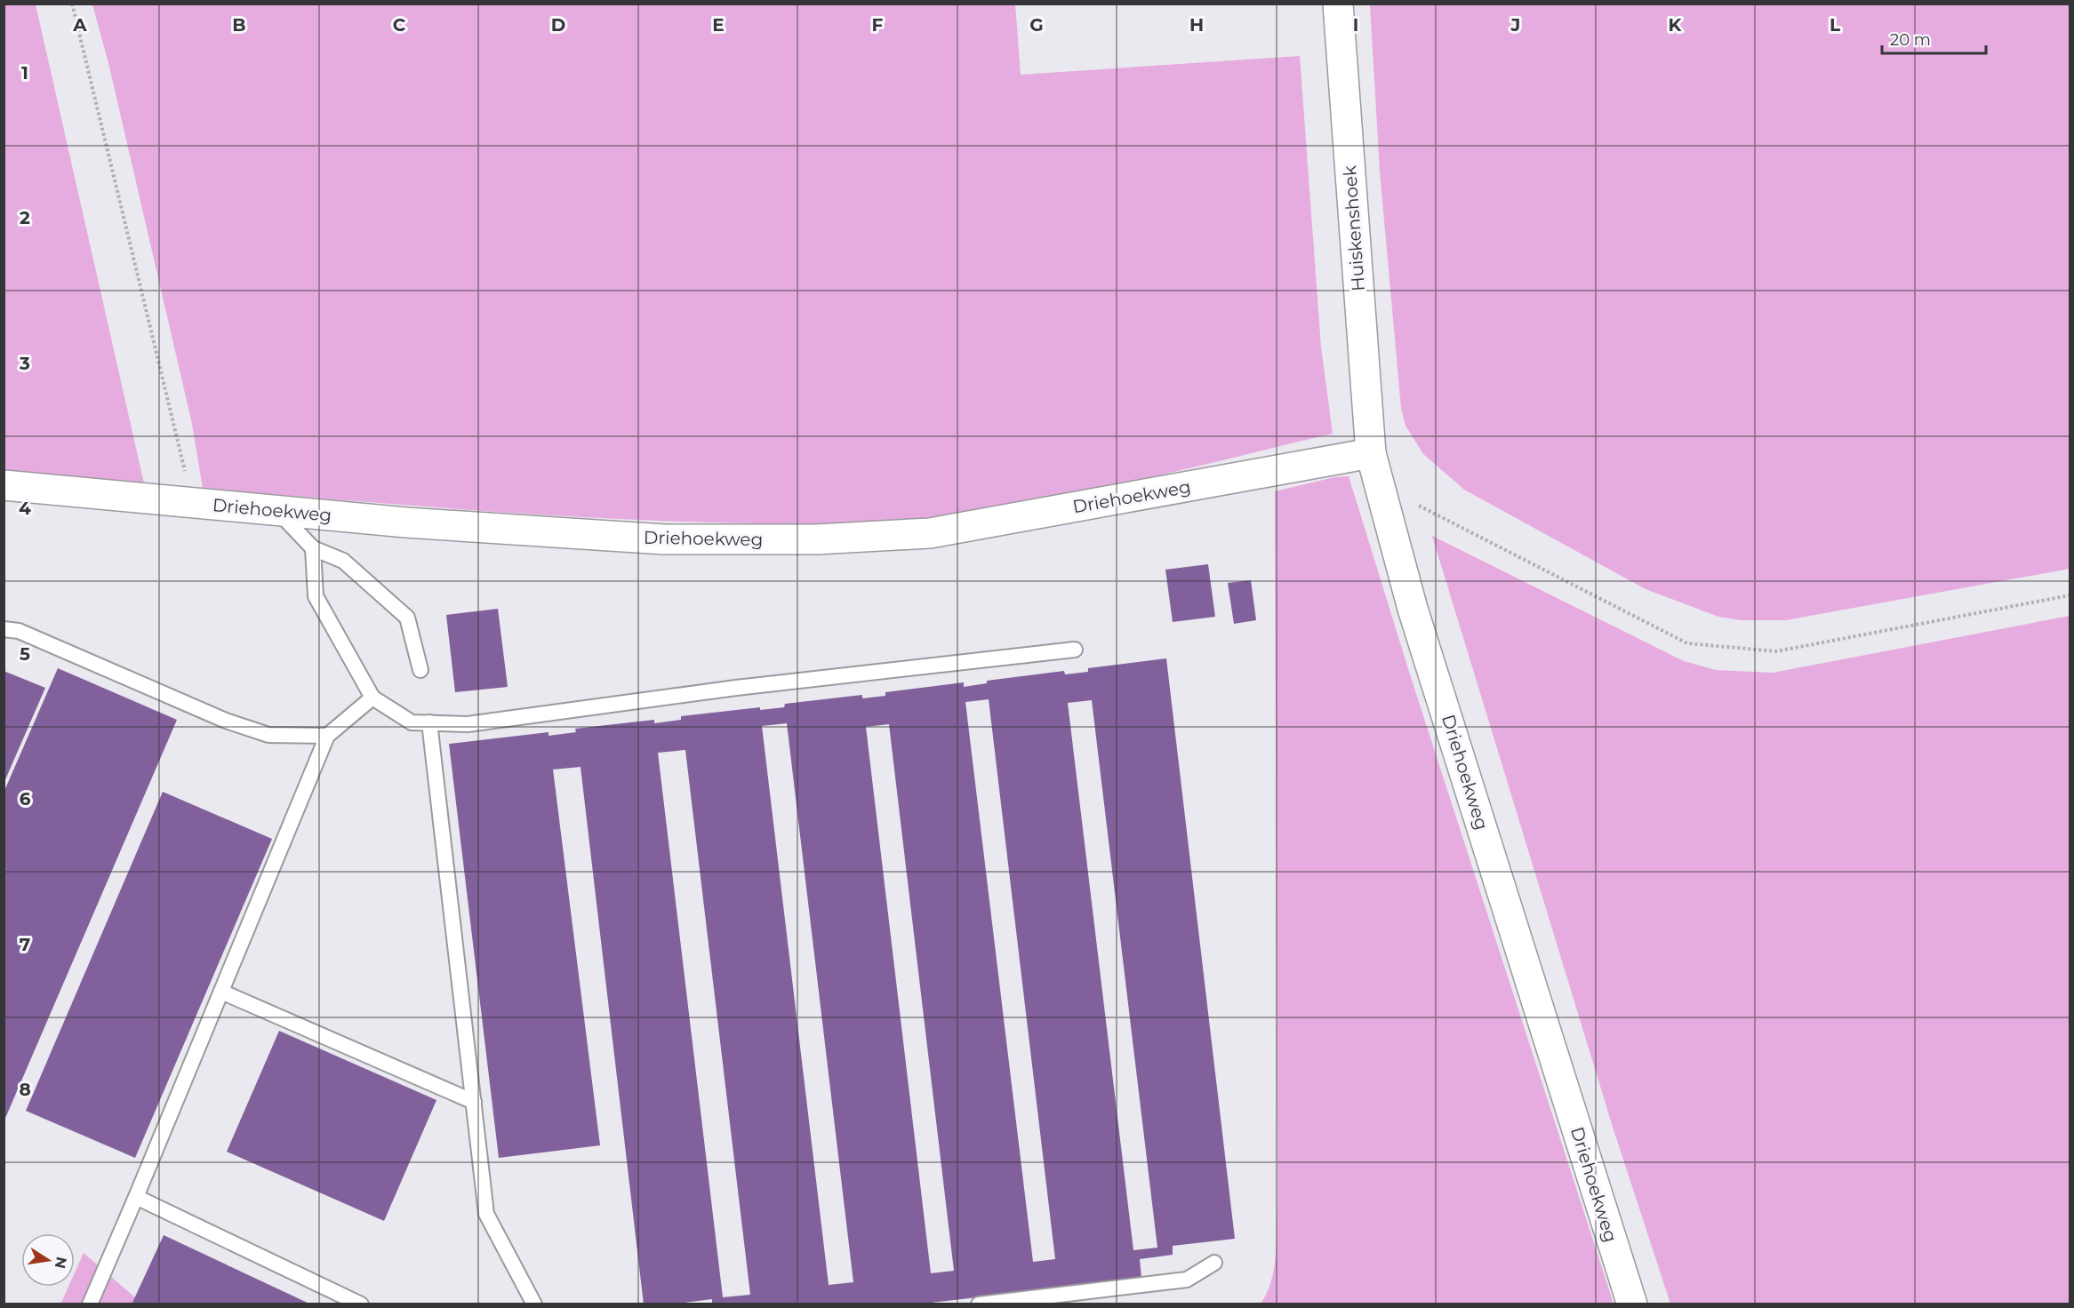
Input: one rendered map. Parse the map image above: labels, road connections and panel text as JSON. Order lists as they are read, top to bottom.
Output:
{
  "streets": {
    "street": ["Huiskenshoek", "Driehoekweg"]
  },
  "crossings": [
    ["Huiskenshoek", "Driehoekweg"]
  ],
  "scale_bar": "20 m",
  "north": "right",
  "grid": {
    "columns": [
      "A",
      "B",
      "C",
      "D",
      "E",
      "F",
      "G",
      "H",
      "I",
      "J",
      "K",
      "L"
    ],
    "rows": [
      "1",
      "2",
      "3",
      "4",
      "5",
      "6",
      "7",
      "8"
    ]
  }
}
